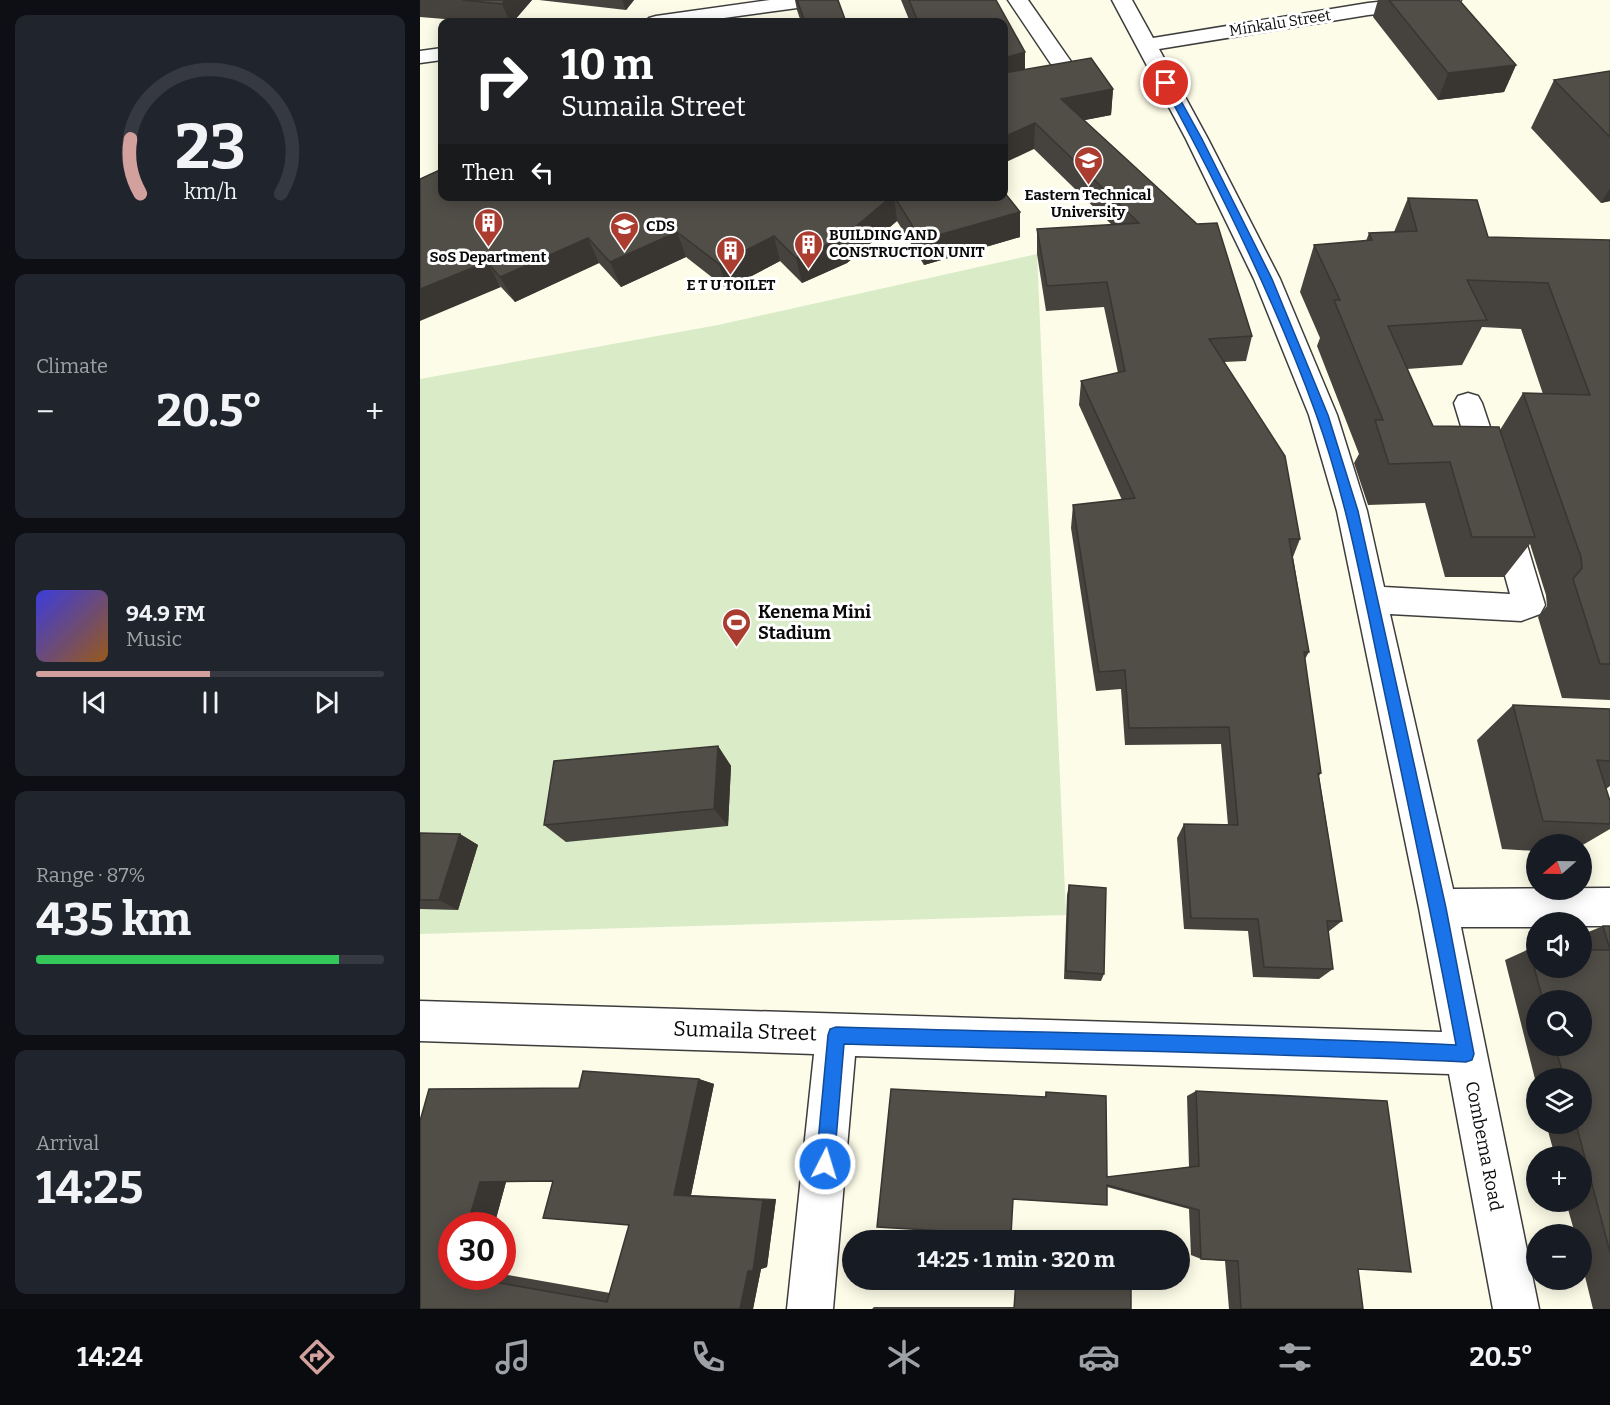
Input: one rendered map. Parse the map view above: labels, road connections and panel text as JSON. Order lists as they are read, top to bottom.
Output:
{
  "streets": {
    "street": ["Minkalu Street", "Sumaila Street", "Combema Road"]
  },
  "crossings": [
    ["Minkalu Street", "Combema Road"],
    ["Sumaila Street", "Combema Road"]
  ],
  "places": {
    "school or university": ["Eastern Technical University", "CDS"],
    "building": ["SoS Department", "BUILDING AND CONSTRUCTION UNIT", "E T U TOILET"],
    "sports": ["Kenema Mini Stadium"]
  },
  "north": "left",
  "page": {
    "turn": ["10 m", "Sumaila Street"],
    "then": "Then",
    "tile": [
      "Climate",
      ["Range · 87%", "435 km"],
      ["Arrival", "14:25"]
    ],
    "heat": ["−", "20.5°", "+"],
    "song": ["94.9 FM", "Music"],
    "map_buttons": ["+", "−"],
    "limit": "30",
    "trip": "14:25 · 1 min · 320 m",
    "tabs": ["14:24", "20.5°"],
    "gauge": ["23", "km/h"]
  }
}
